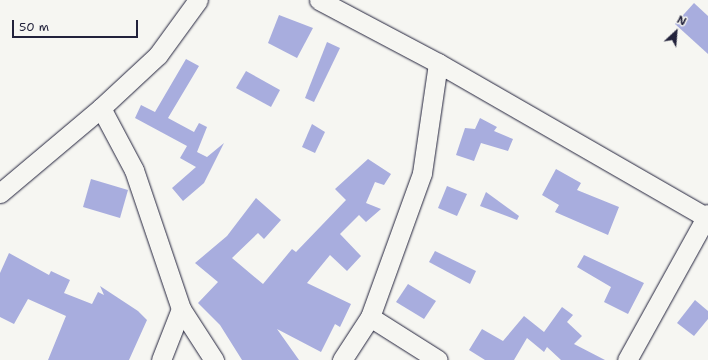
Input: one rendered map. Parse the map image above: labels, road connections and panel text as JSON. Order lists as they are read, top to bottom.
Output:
{
  "scale_bar": "50 m",
  "north": "top right"
}
